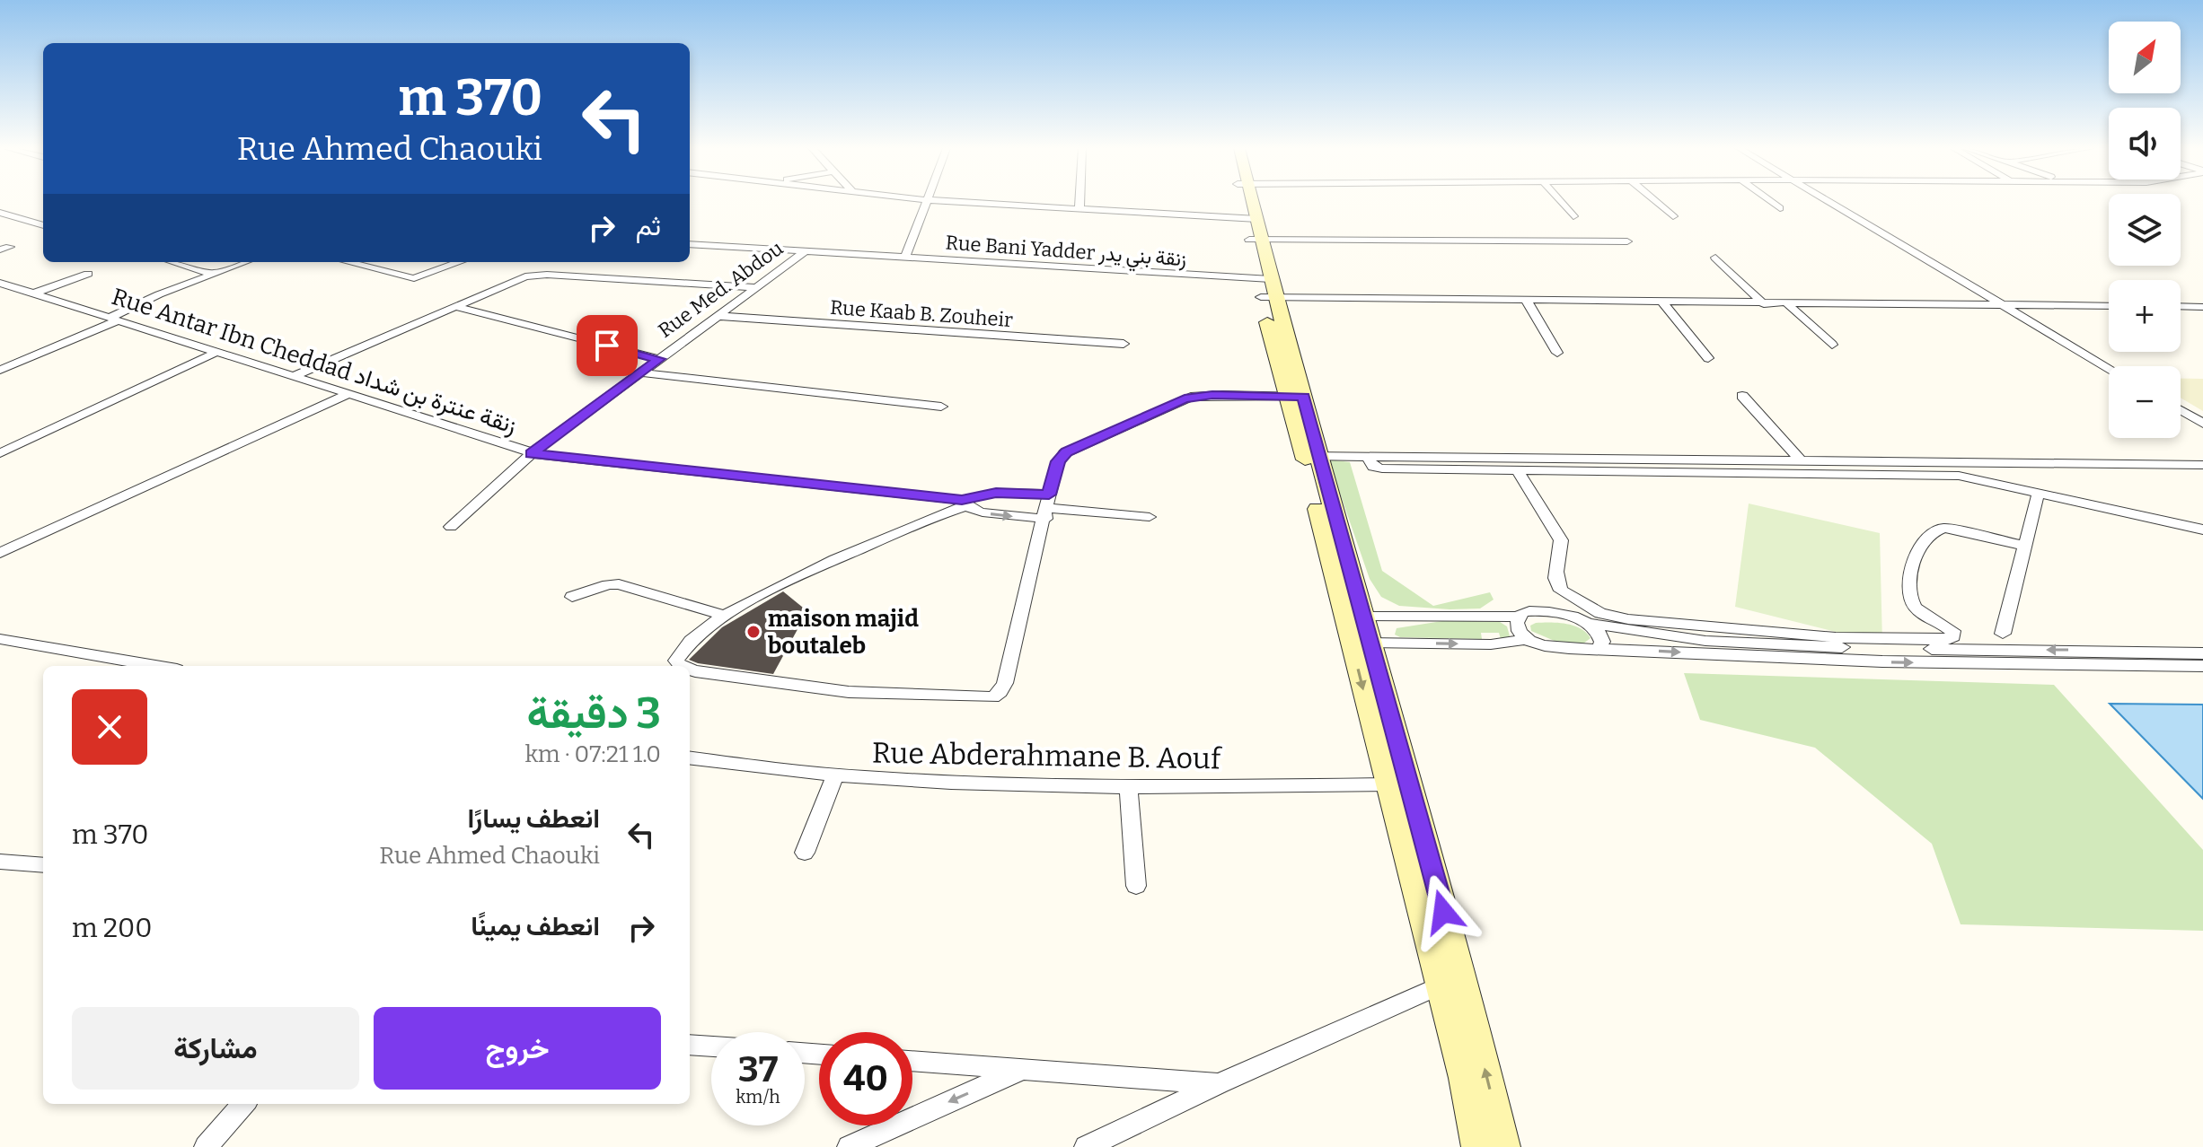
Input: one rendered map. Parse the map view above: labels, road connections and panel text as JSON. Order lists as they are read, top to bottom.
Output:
{
  "streets": {
    "street": [
      "Rue Bani Yadder زنقة بني يدر",
      "Rue Med. Abdou",
      "Rue Kaab B. Zouheir",
      "Rue Antar Ibn Cheddad زنقة عنترة بن شداد",
      "Rue Abderahmane B. Aouf"
    ]
  },
  "crossings": [
    ["Rue Bani Yadder زنقة بني يدر", "Rue Med. Abdou"],
    ["Rue Med. Abdou", "Rue Kaab B. Zouheir"],
    ["Rue Med. Abdou", "Rue Antar Ibn Cheddad زنقة عنترة بن شداد"]
  ],
  "places": ["maison majid boutaleb"],
  "north": "top right",
  "page": {
    "map_buttons": ["+", "−"],
    "turn": ["370 m", "Rue Ahmed Chaouki"],
    "then": "ثم",
    "heading": ["3 دقيقة", "1.0 km · 07:21"],
    "list": [
      {
        "name": "انعطف يسارًا",
        "note": "Rue Ahmed Chaouki",
        "value": "370 m"
      },
      {
        "name": "انعطف يمينًا",
        "value": "200 m"
      }
    ],
    "buttons": ["خروج", "مشاركة"],
    "speed": "37 km/h",
    "limit": "40"
  }
}
